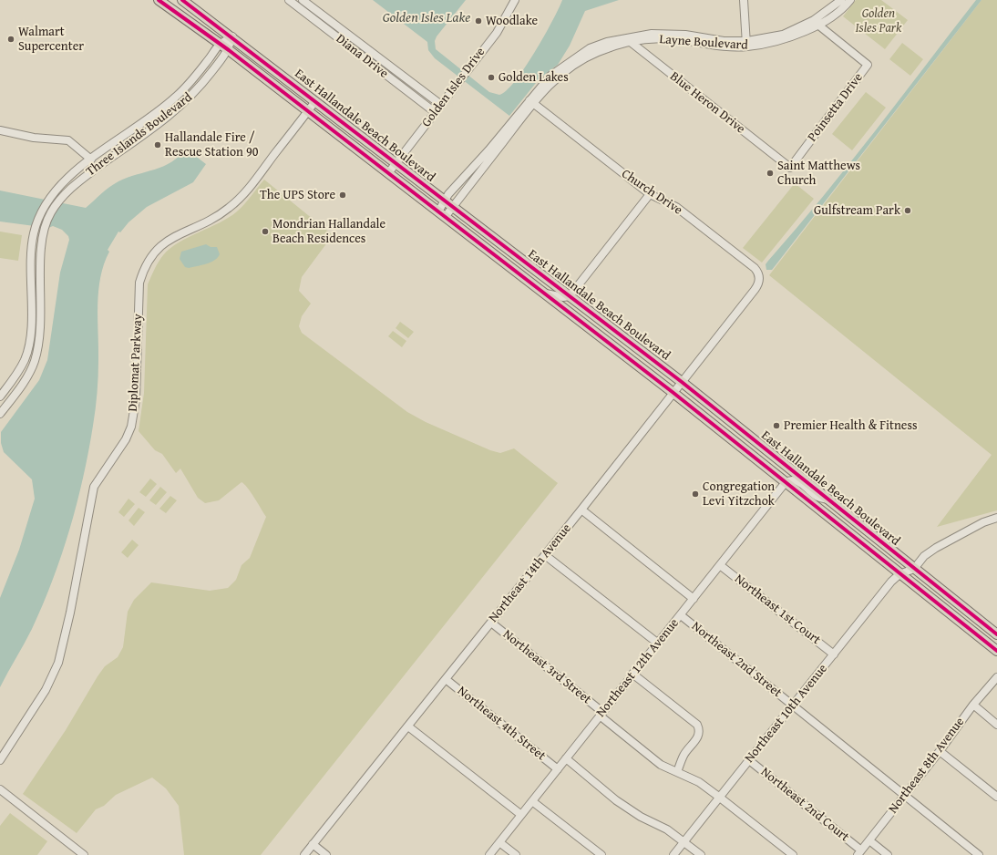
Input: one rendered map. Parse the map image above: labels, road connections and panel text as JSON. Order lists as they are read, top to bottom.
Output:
{
  "streets": {
    "main road": ["East Hallandale Beach Boulevard"],
    "street": [
      "Layne Boulevard",
      "Diana Drive",
      "Golden Isles Drive",
      "Blue Heron Drive",
      "Poinsetta Drive",
      "Three Islands Boulevard",
      "Church Drive",
      "Diplomat Parkway",
      "Northeast 14th Avenue",
      "Northeast 1st Court",
      "Northeast 2nd Street",
      "Northeast 3rd Street",
      "Northeast 12th Avenue",
      "Northeast 10th Avenue",
      "Northeast 4th Street",
      "Northeast 8th Avenue",
      "Northeast 2nd Court"
    ]
  },
  "crossings": [
    ["Layne Boulevard", "Blue Heron Drive"],
    ["Layne Boulevard", "Poinsetta Drive"],
    ["Layne Boulevard", "East Hallandale Beach Boulevard"],
    ["Layne Boulevard", "Church Drive"],
    ["Diana Drive", "Golden Isles Drive"],
    ["Golden Isles Drive", "East Hallandale Beach Boulevard"],
    ["Blue Heron Drive", "Poinsetta Drive"],
    ["East Hallandale Beach Boulevard", "Three Islands Boulevard"],
    ["East Hallandale Beach Boulevard", "Diplomat Parkway"],
    ["East Hallandale Beach Boulevard", "Northeast 14th Avenue"],
    ["East Hallandale Beach Boulevard", "Northeast 12th Avenue"],
    ["East Hallandale Beach Boulevard", "Northeast 10th Avenue"],
    ["Church Drive", "Northeast 14th Avenue"],
    ["Northeast 14th Avenue", "Northeast 3rd Street"],
    ["Northeast 14th Avenue", "Northeast 4th Street"],
    ["Northeast 1st Court", "Northeast 12th Avenue"],
    ["Northeast 1st Court", "Northeast 10th Avenue"],
    ["Northeast 2nd Street", "Northeast 12th Avenue"],
    ["Northeast 2nd Street", "Northeast 10th Avenue"],
    ["Northeast 2nd Street", "Northeast 8th Avenue"],
    ["Northeast 3rd Street", "Northeast 12th Avenue"],
    ["Northeast 3rd Street", "Northeast 10th Avenue"],
    ["Northeast 12th Avenue", "Northeast 4th Street"],
    ["Northeast 10th Avenue", "Northeast 4th Street"],
    ["Northeast 10th Avenue", "Northeast 2nd Court"],
    ["Northeast 8th Avenue", "Northeast 2nd Court"]
  ],
  "water": ["Golden Isles Lake"],
  "parks": ["Golden Isles Park"],
  "places": [
    "Woodlake",
    "Walmart Supercenter",
    "Golden Lakes",
    "Hallandale Fire / Rescue Station 90",
    "Saint Matthews Church",
    "The UPS Store",
    "Gulfstream Park",
    "Mondrian Hallandale Beach Residences",
    "Premier Health & Fitness",
    "Congregation Levi Yitzchok"
  ]
}
